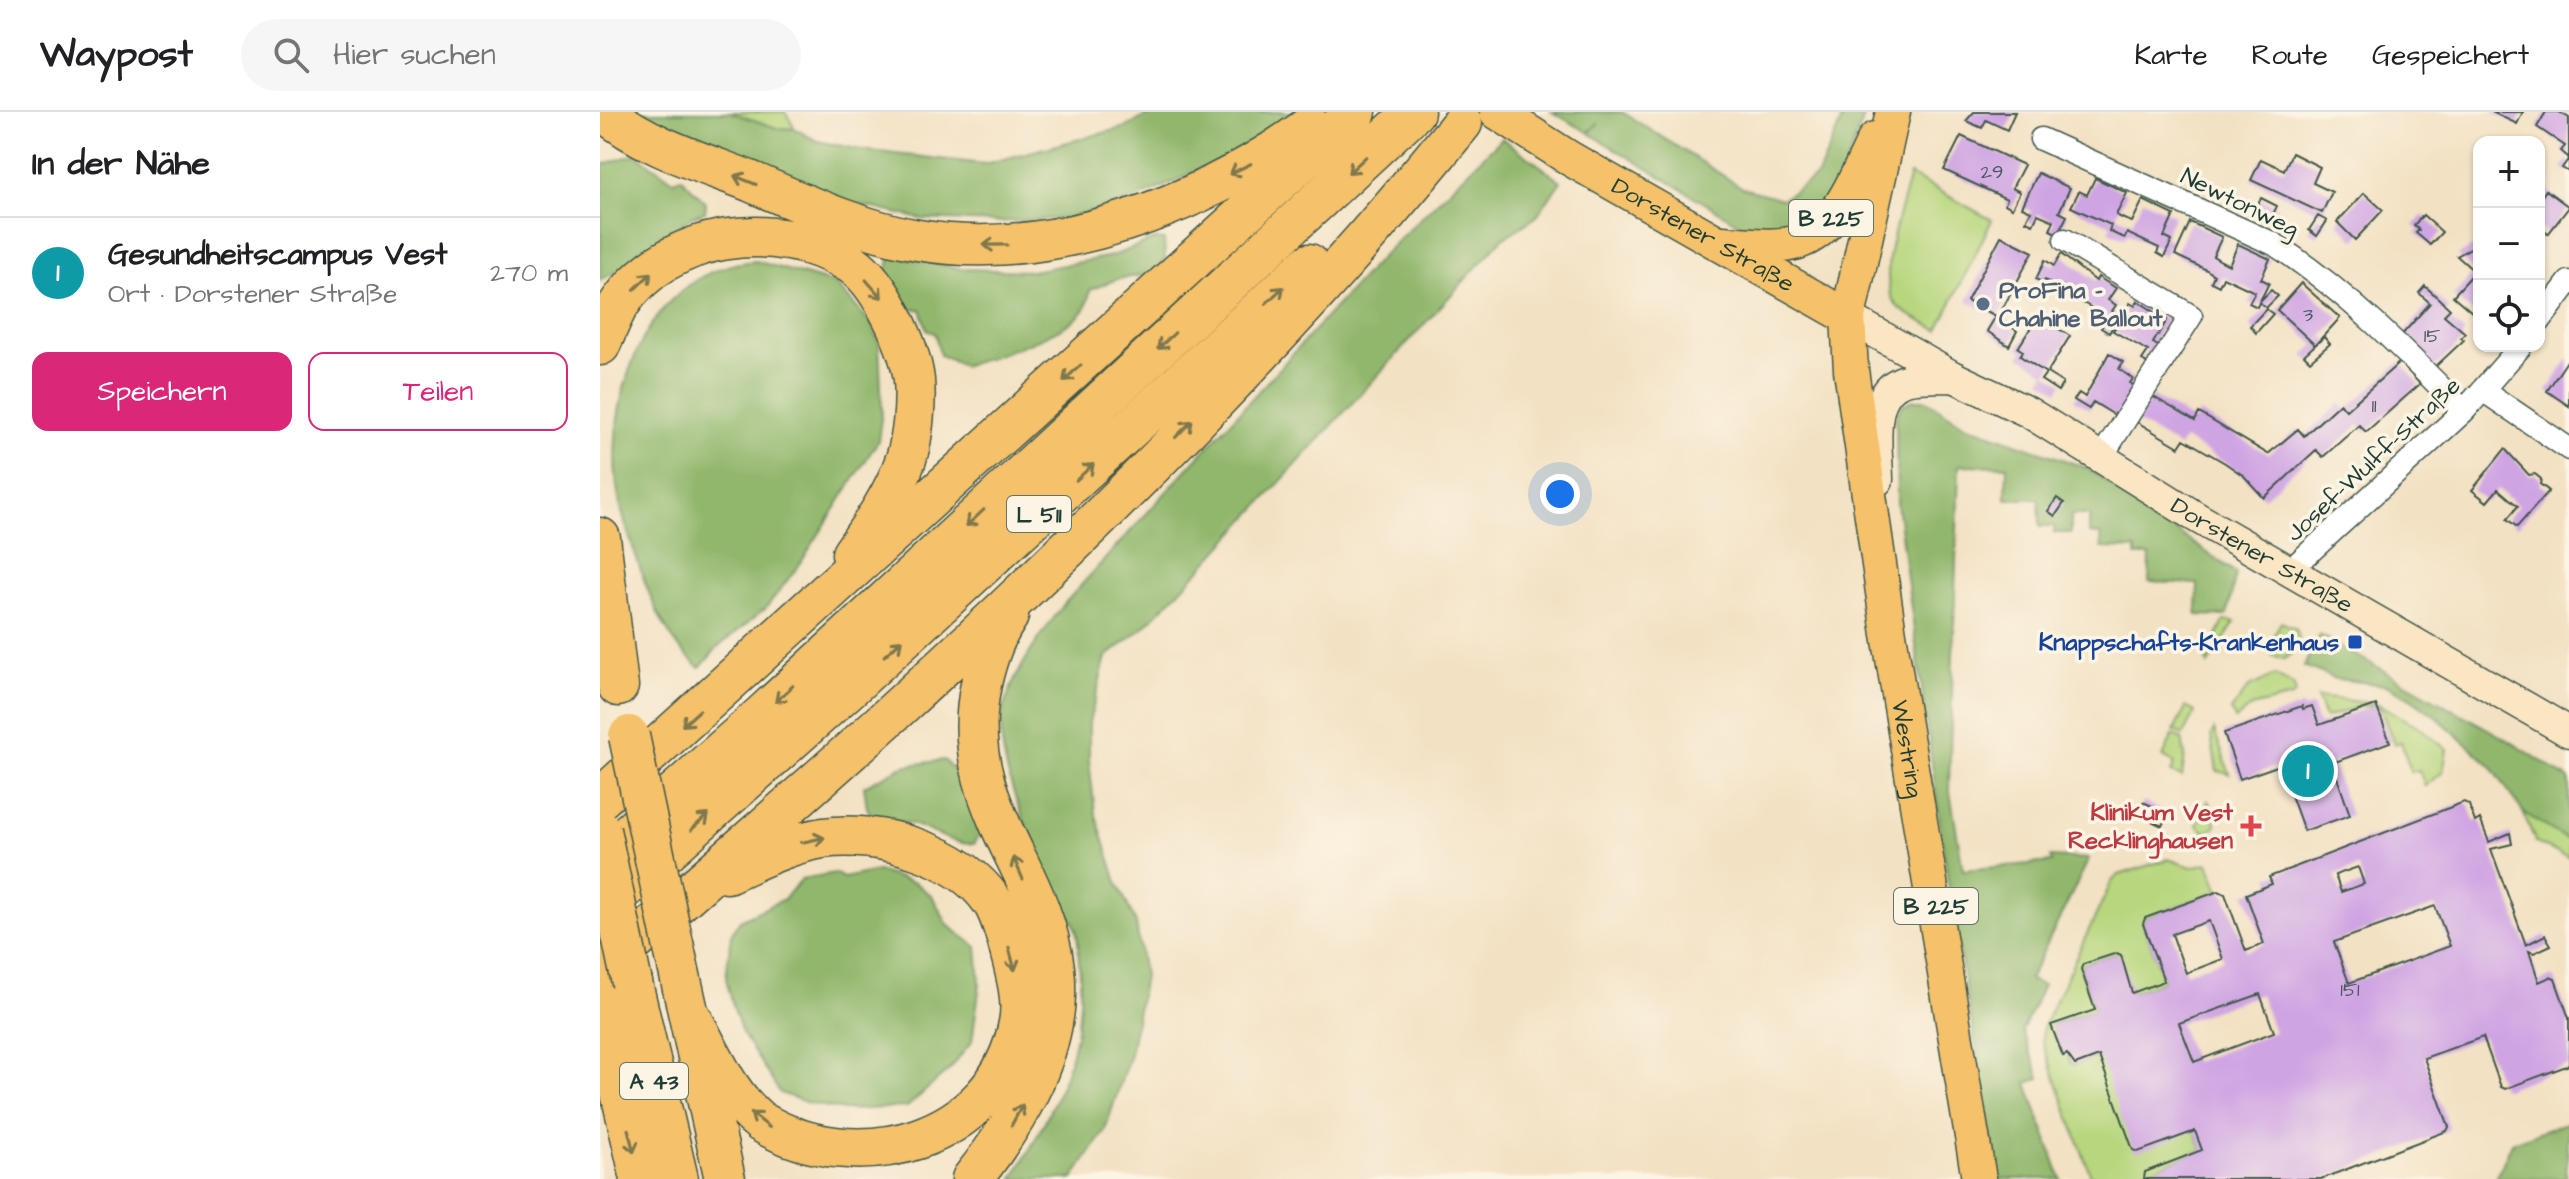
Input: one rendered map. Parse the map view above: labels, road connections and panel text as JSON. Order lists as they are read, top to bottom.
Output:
{
  "streets": {
    "highway": ["L 511", "A 43"],
    "main road": ["B 225", "Dorstener Straße", "Westring"],
    "street": ["Newtonweg", "Josef-Wulff-Straße"]
  },
  "crossings": [
    ["Newtonweg", "Josef-Wulff-Straße"],
    ["B 225", "Dorstener Straße"],
    ["B 225", "Westring"],
    ["Dorstener Straße", "Josef-Wulff-Straße"],
    ["Dorstener Straße", "L 511"],
    ["Dorstener Straße", "Westring"]
  ],
  "places": {
    "other": ["ProFina - Chahine Ballout"],
    "transit": ["Knappschafts-Krankenhaus"],
    "health": ["Klinikum Vest Recklinghausen"]
  },
  "house_numbers": [
    "29",
    "3",
    "15",
    "11",
    "151"
  ],
  "page": {
    "header": "Waypost",
    "search": "Hier suchen",
    "nav": ["Karte", "Route", "Gespeichert"],
    "heading": "In der Nähe",
    "map_buttons": ["+", "−"],
    "list": [
      {
        "mark": "1",
        "name": "Gesundheitscampus Vest",
        "note": "Ort · Dorstener Straße",
        "value": "270 m"
      }
    ],
    "buttons": ["Speichern", "Teilen"],
    "pins": "1"
  }
}
